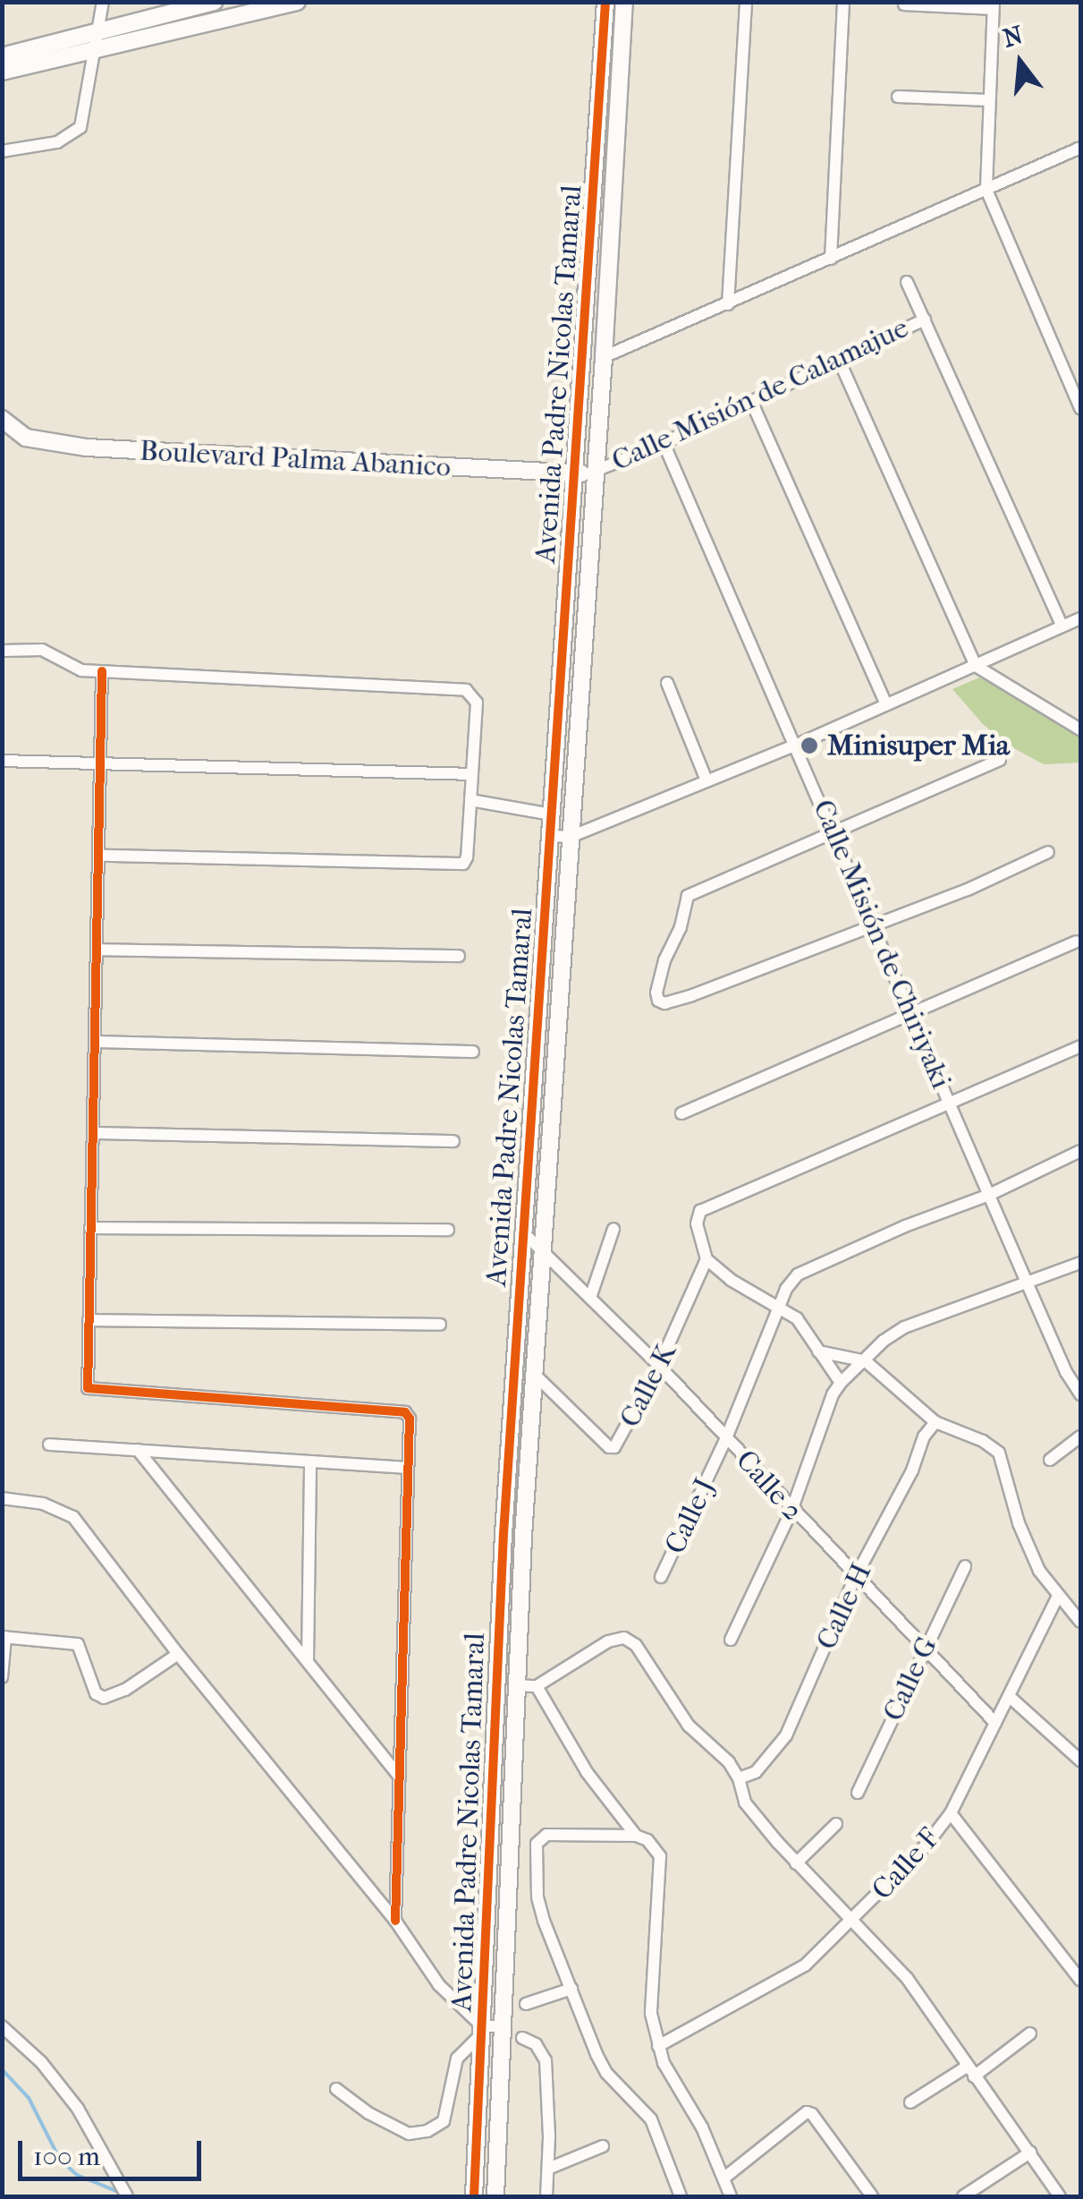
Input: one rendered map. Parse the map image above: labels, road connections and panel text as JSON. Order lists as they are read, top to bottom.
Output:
{
  "streets": {
    "street": [
      "Avenida Padre Nicolas Tamaral",
      "Calle Misión de Calamajue",
      "Boulevard Palma Abanico",
      "Calle Misión de Chiriyaki",
      "Calle K",
      "Calle 2",
      "Calle J",
      "Calle H",
      "Calle G",
      "Calle F"
    ]
  },
  "crossings": [
    ["Avenida Padre Nicolas Tamaral", "Calle Misión de Calamajue"],
    ["Avenida Padre Nicolas Tamaral", "Boulevard Palma Abanico"],
    ["Avenida Padre Nicolas Tamaral", "Calle K"],
    ["Avenida Padre Nicolas Tamaral", "Calle 2"],
    ["Calle Misión de Calamajue", "Boulevard Palma Abanico"],
    ["Calle Misión de Calamajue", "Calle Misión de Chiriyaki"],
    ["Calle Misión de Chiriyaki", "Calle J"],
    ["Calle K", "Calle 2"],
    ["Calle 2", "Calle J"],
    ["Calle 2", "Calle H"],
    ["Calle 2", "Calle G"],
    ["Calle 2", "Calle F"]
  ],
  "places": ["Minisuper Mia"],
  "scale_bar": "100 m",
  "north": "top"
}
